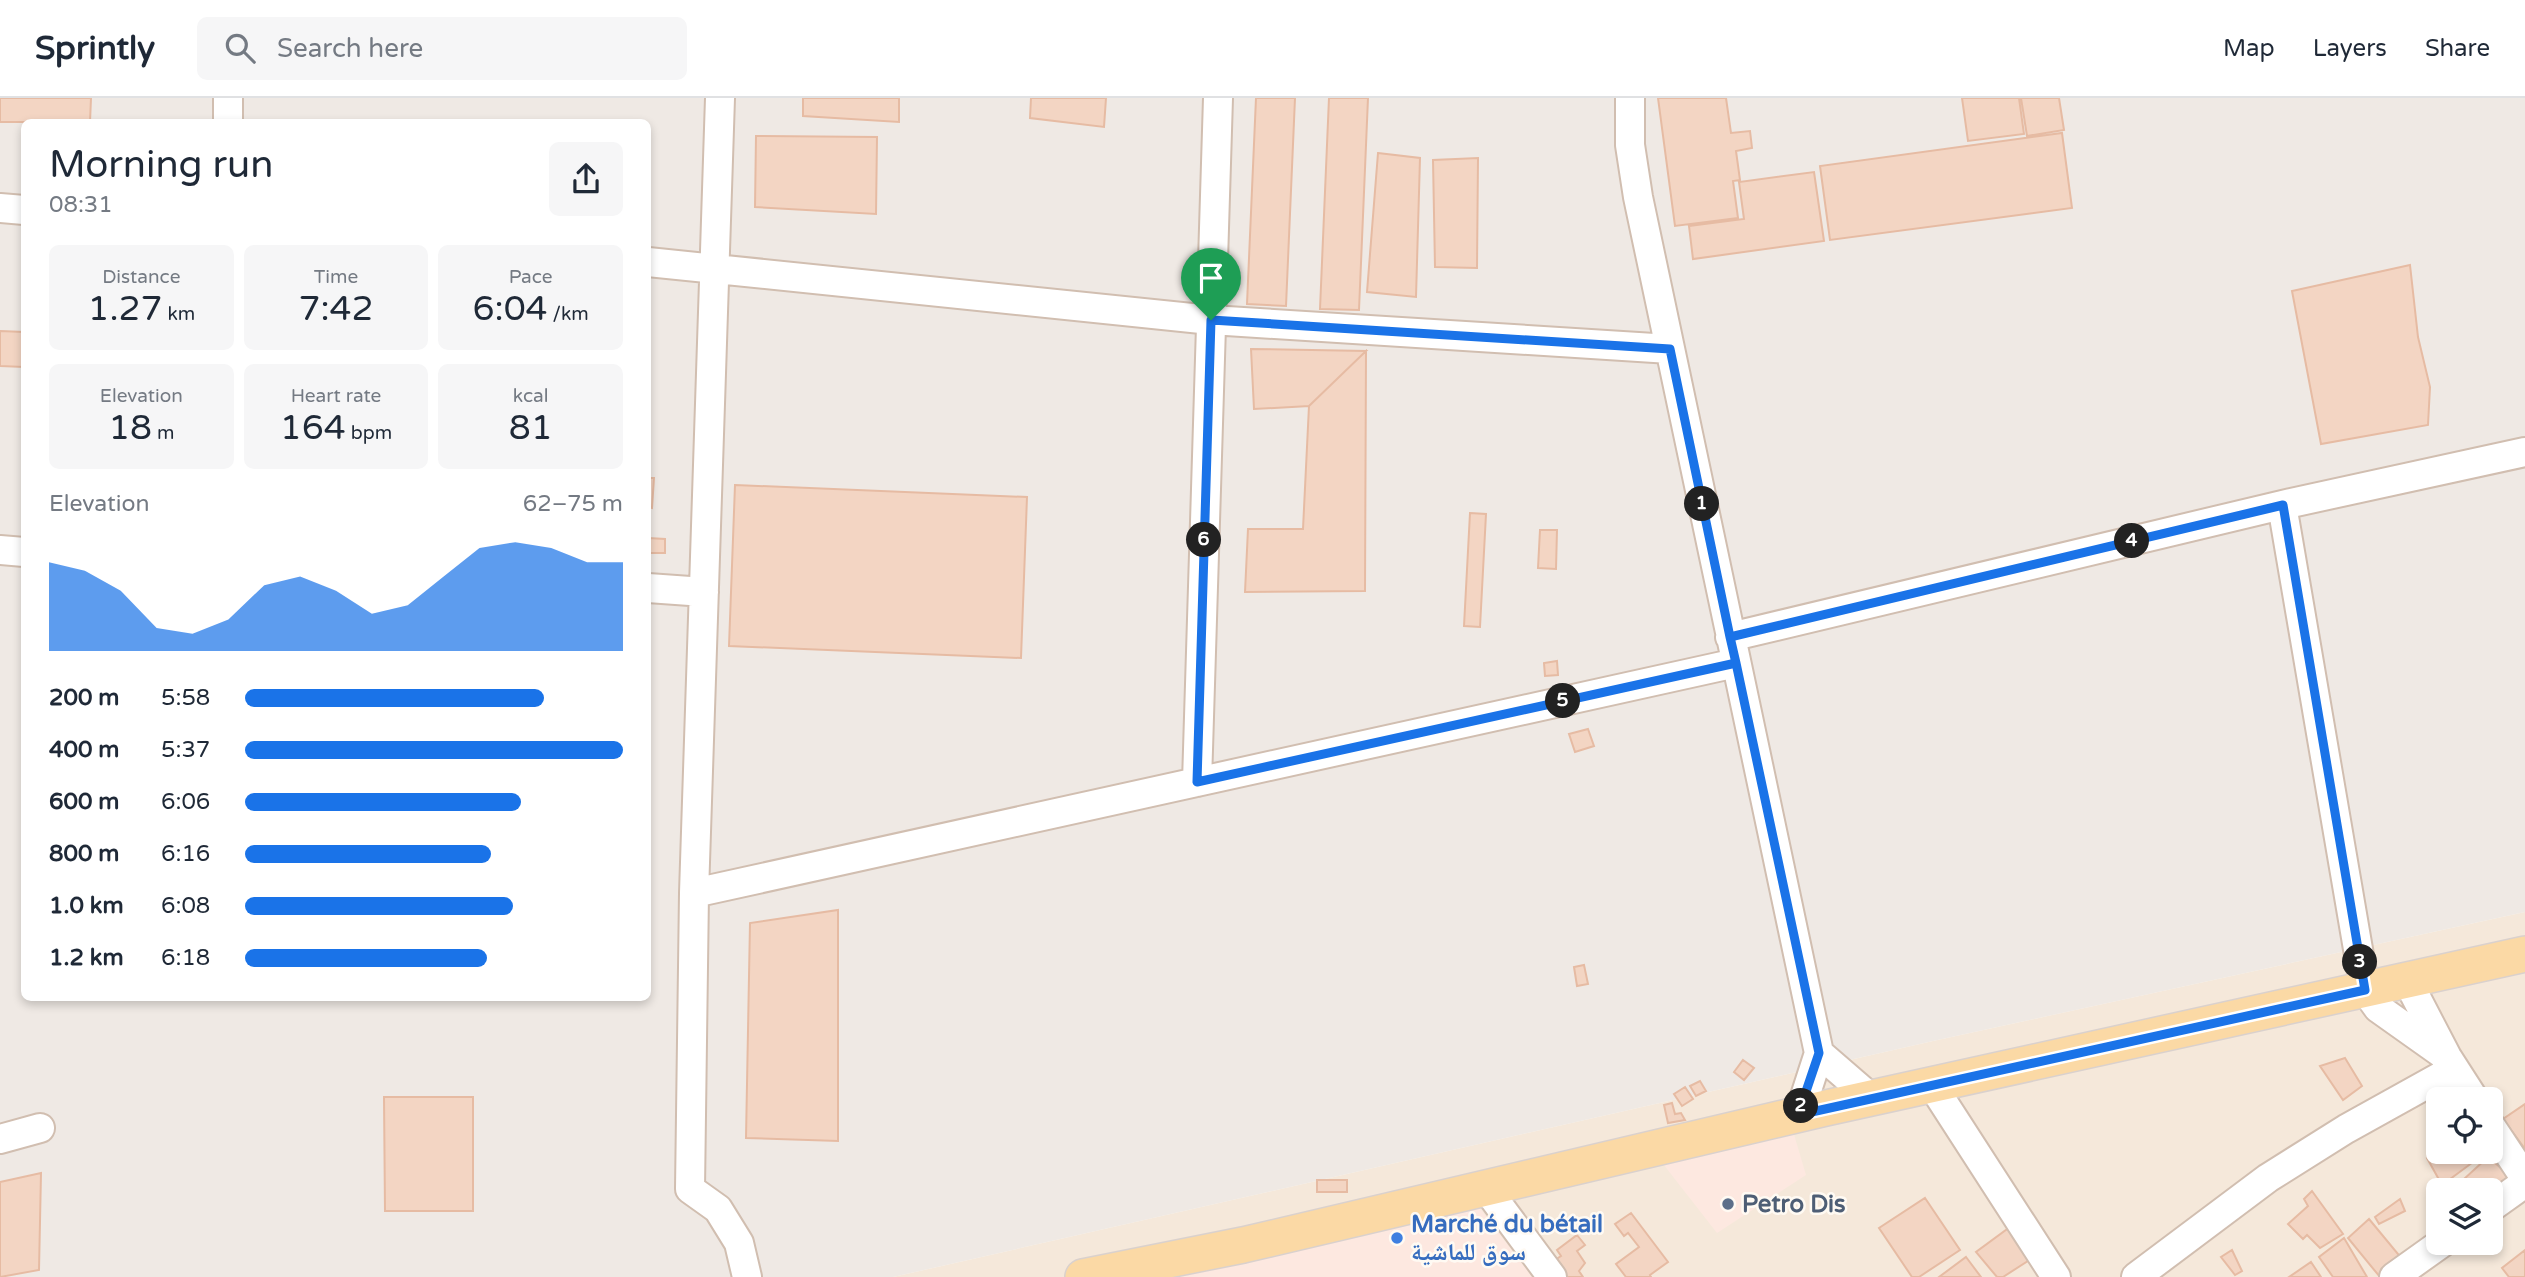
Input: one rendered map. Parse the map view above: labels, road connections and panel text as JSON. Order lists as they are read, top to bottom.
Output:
{
  "places": ["Petro Dis", "Marché du bétail سوق للماشية"],
  "page": {
    "header": "Sprintly",
    "search": "Search here",
    "nav": ["Map", "Layers", "Share"],
    "heading": ["Morning run", "08:31"],
    "stats": [
      ["Distance", "1.27 km"],
      ["Time", "7:42"],
      ["Pace", "6:04 /km"],
      ["Elevation", "18 m"],
      ["Heart rate", "164 bpm"],
      ["kcal", "81"]
    ],
    "chart": ["Elevation", "62–75 m"],
    "pins": [
      "1",
      "6",
      "4",
      "5",
      "3",
      "2"
    ],
    "list": [
      {
        "name": "200 m",
        "note": "5:58"
      },
      {
        "name": "400 m",
        "note": "5:37"
      },
      {
        "name": "600 m",
        "note": "6:06"
      },
      {
        "name": "800 m",
        "note": "6:16"
      },
      {
        "name": "1.0 km",
        "note": "6:08"
      },
      {
        "name": "1.2 km",
        "note": "6:18"
      }
    ]
  }
}
